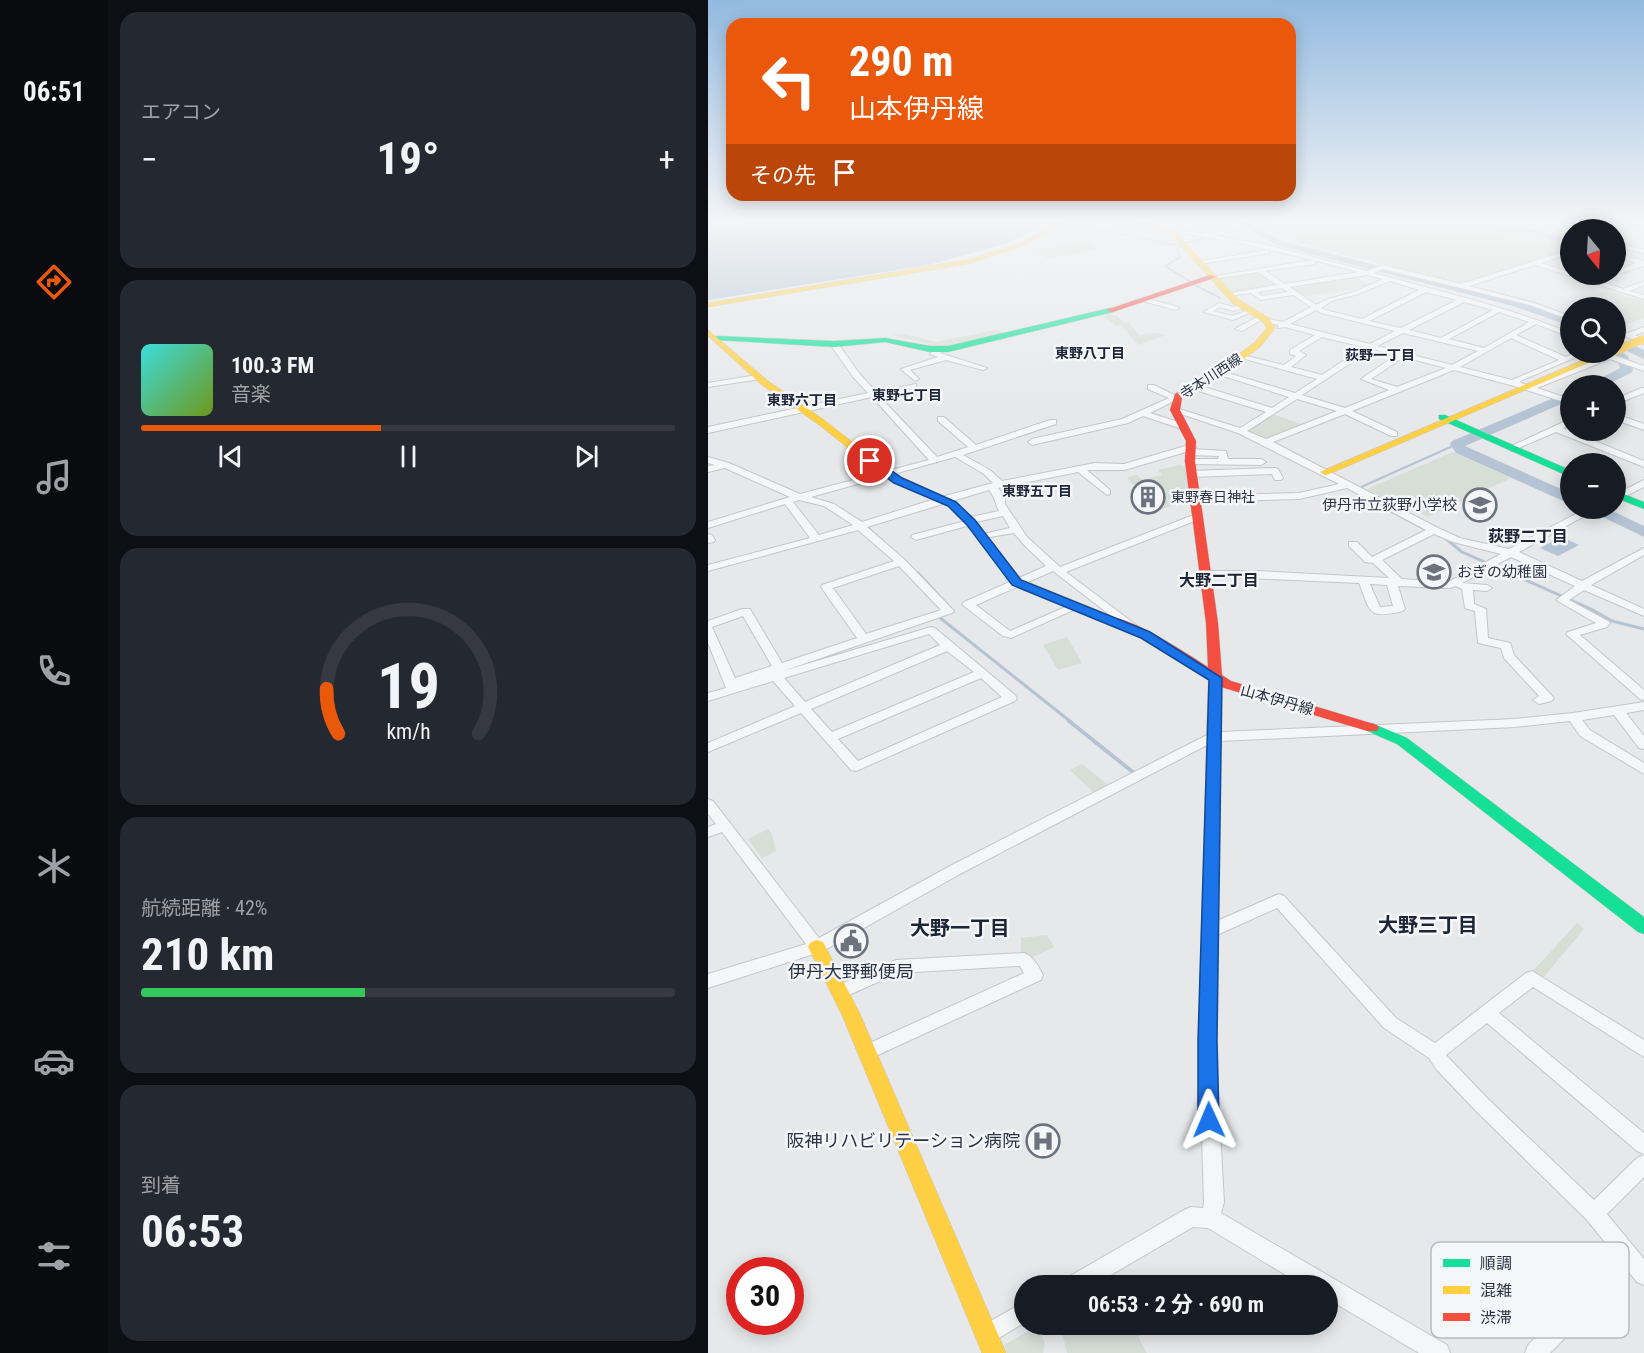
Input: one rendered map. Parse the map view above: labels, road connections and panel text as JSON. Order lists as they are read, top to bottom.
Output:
{
  "streets": {
    "street": ["寺本川西線", "山本伊丹線"]
  },
  "crossings": [
    ["寺本川西線", "山本伊丹線"]
  ],
  "districts": [
    "東野八丁目",
    "荻野一丁目",
    "東野七丁目",
    "東野六丁目",
    "東野五丁目",
    "荻野二丁目",
    "大野二丁目",
    "大野三丁目",
    "大野一丁目"
  ],
  "places": {
    "building": ["東野春日神社"],
    "school or university": ["伊丹市立荻野小学校", "おぎの幼稚園"],
    "public building": ["伊丹大野郵便局"],
    "hospital": ["阪神リハビリテーション病院"]
  },
  "legend": ["順調", "混雑", "渋滞"],
  "north": "bottom",
  "page": {
    "tabs": "06:51",
    "tile": [
      "エアコン",
      ["航続距離 · 42%", "210 km"],
      ["到着", "06:53"]
    ],
    "turn": ["290 m", "山本伊丹線"],
    "heat": ["−", "19°", "+"],
    "then": "その先",
    "map_buttons": ["+", "−"],
    "song": ["100.3 FM", "音楽"],
    "limit": "30",
    "trip": "06:53 · 2 分 · 690 m",
    "gauge": ["19", "km/h"]
  }
}
